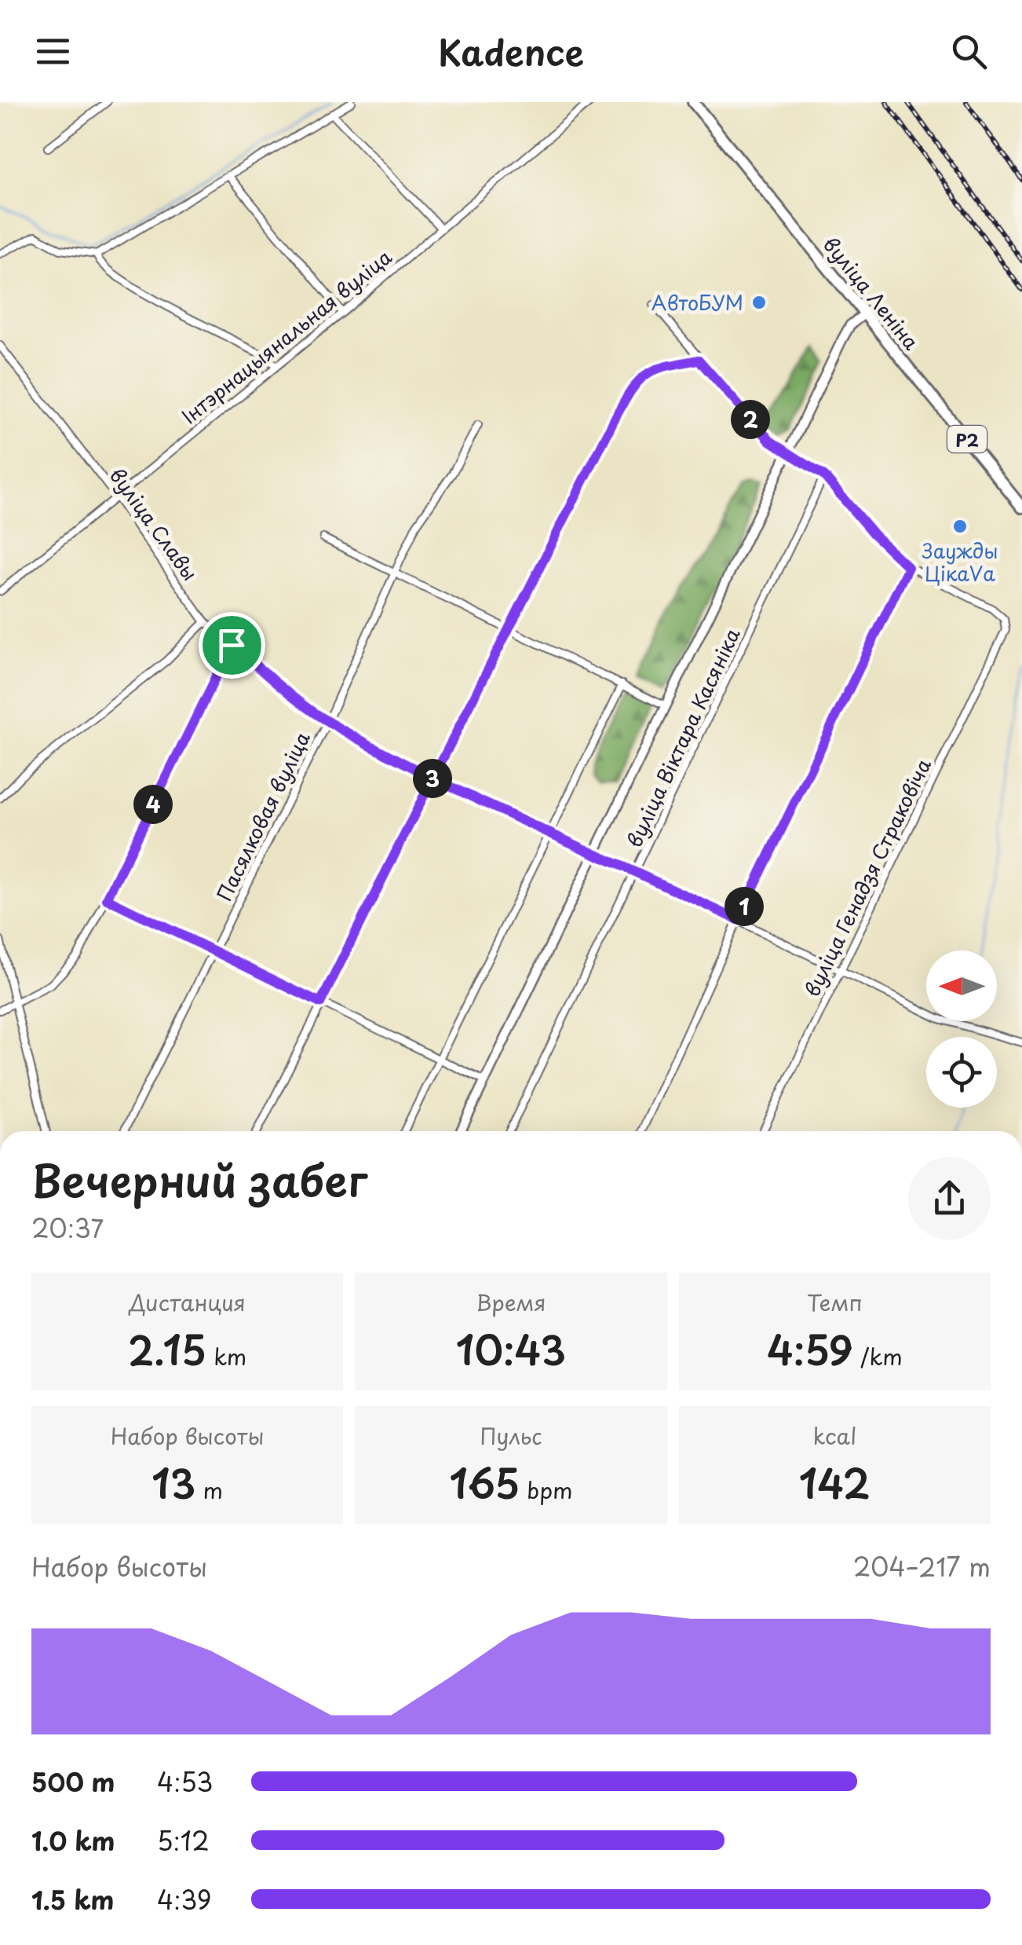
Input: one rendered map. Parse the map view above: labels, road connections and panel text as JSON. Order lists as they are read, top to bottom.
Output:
{
  "streets": {
    "main road": ["вуліца Леніна", "Р2"],
    "street": [
      "Інтэрнацыянальная вуліца",
      "вуліца Славы",
      "вуліца Віктара Касяніка",
      "Пасялковая вуліца",
      "вуліца Генадзя Страковіча"
    ]
  },
  "crossings": [
    ["Інтэрнацыянальная вуліца", "вуліца Славы"],
    ["вуліца Славы", "вуліца Віктара Касяніка"],
    ["вуліца Славы", "Пасялковая вуліца"],
    ["вуліца Славы", "вуліца Генадзя Страковіча"]
  ],
  "places": ["АвтоБУМ", "Заужды ЦікаVа"],
  "north": "left",
  "page": {
    "header": "Kadence",
    "pins": [
      "2",
      "3",
      "4",
      "1"
    ],
    "heading": ["Вечерний забег", "20:37"],
    "stats": [
      ["Дистанция", "2.15 km"],
      ["Время", "10:43"],
      ["Темп", "4:59 /km"],
      ["Набор высоты", "13 m"],
      ["Пульс", "165 bpm"],
      ["kcal", "142"]
    ],
    "chart": ["Набор высоты", "204–217 m"],
    "list": [
      {
        "name": "500 m",
        "note": "4:53"
      },
      {
        "name": "1.0 km",
        "note": "5:12"
      },
      {
        "name": "1.5 km",
        "note": "4:39"
      }
    ]
  }
}
